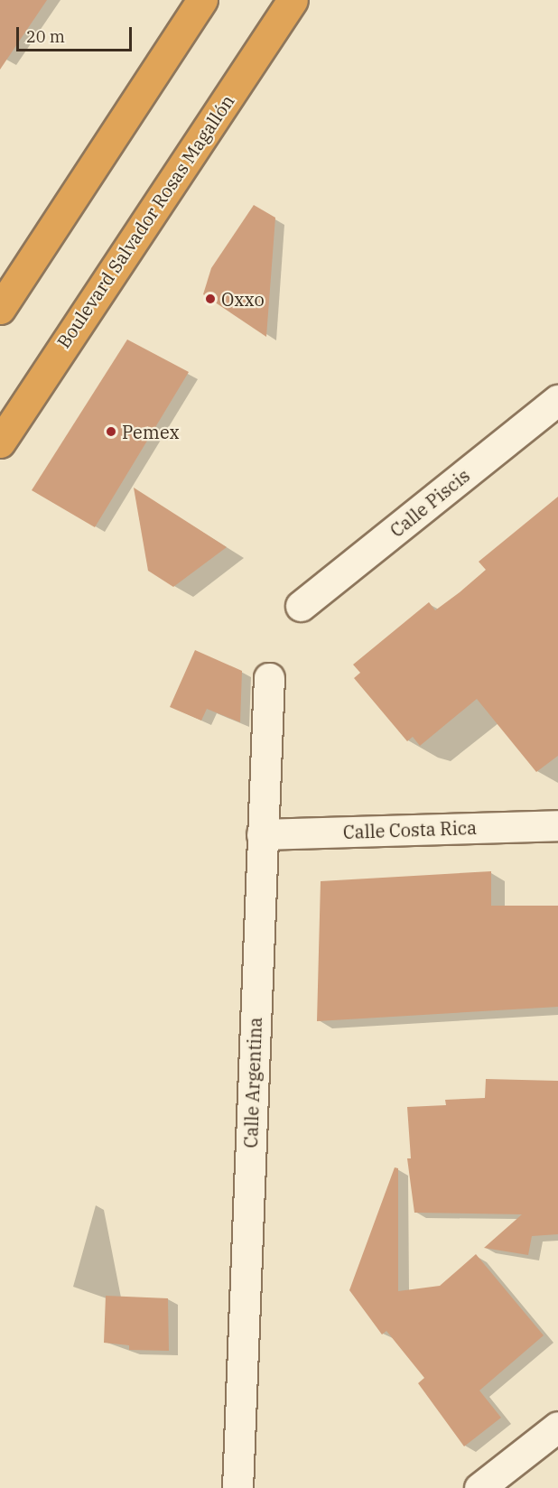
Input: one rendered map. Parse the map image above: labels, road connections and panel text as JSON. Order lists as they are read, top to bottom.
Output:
{
  "streets": {
    "highway": ["Boulevard Salvador Rosas Magallón"],
    "street": ["Calle Piscis", "Calle Costa Rica", "Calle Argentina"]
  },
  "crossings": [
    ["Calle Costa Rica", "Calle Argentina"]
  ],
  "places": ["Oxxo", "Pemex"],
  "scale_bar": "20 m"
}
